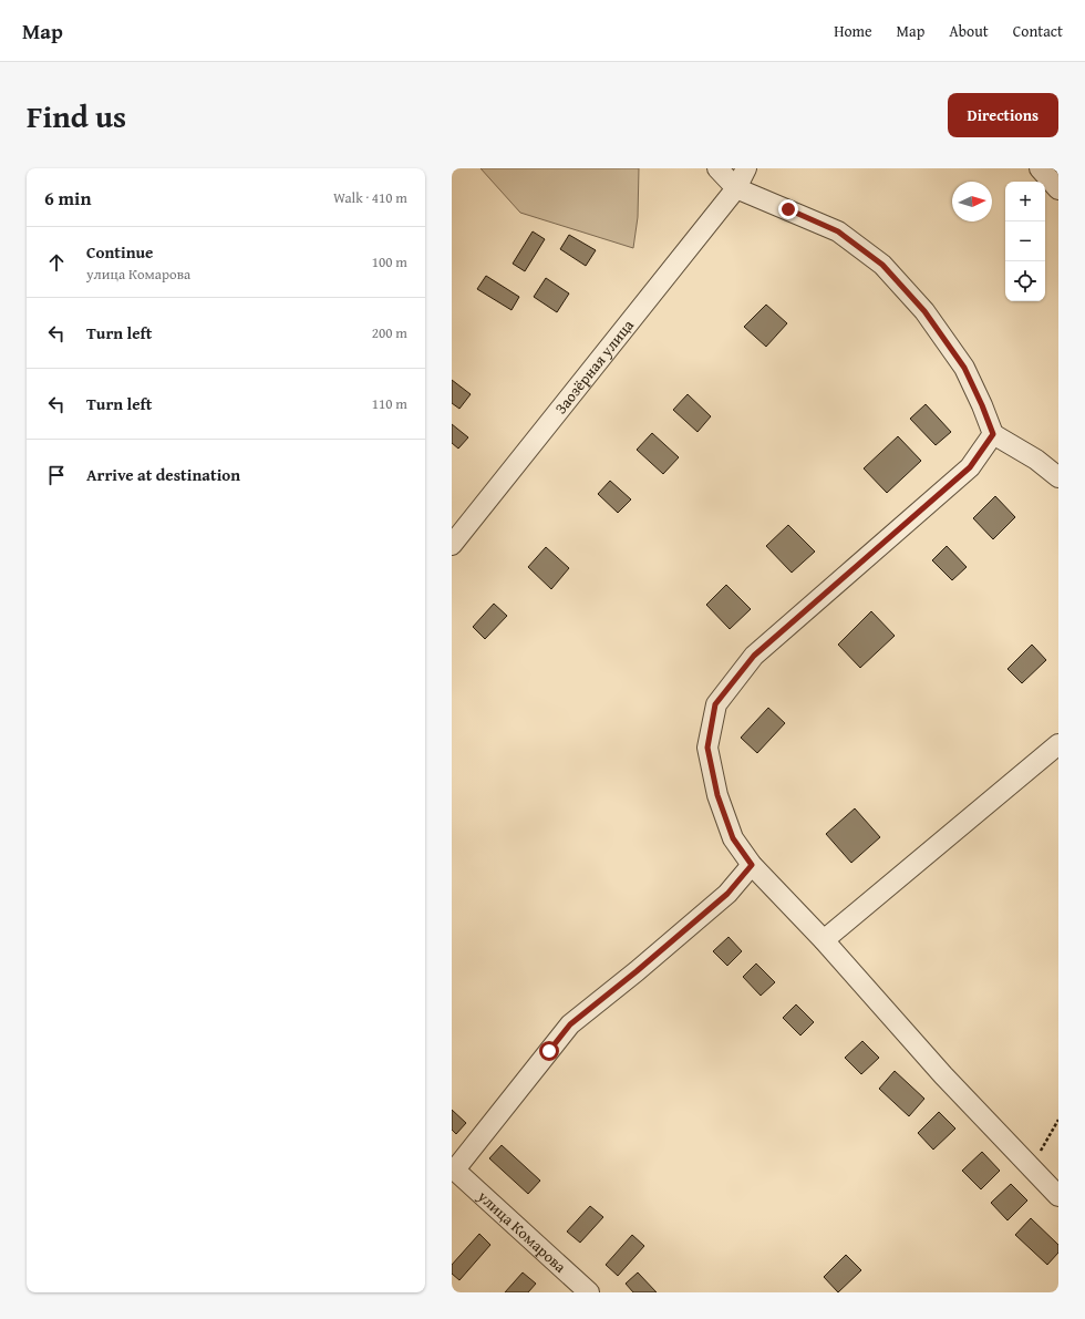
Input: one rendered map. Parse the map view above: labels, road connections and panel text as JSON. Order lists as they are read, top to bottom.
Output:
{
  "streets": {
    "street": ["Заозёрная улица", "улица Комарова"]
  },
  "north": "right",
  "page": {
    "header": "Map",
    "nav": [
      "Home",
      "Map",
      "About",
      "Contact"
    ],
    "title": "Find us",
    "buttons": "Directions",
    "heading": ["6 min", "Walk · 410 m"],
    "map_buttons": ["+", "−"],
    "list": [
      ["Continue", "улица Комарова", "100 m"],
      ["Turn left", "200 m"],
      ["Turn left", "110 m"],
      "Arrive at destination"
    ]
  }
}
